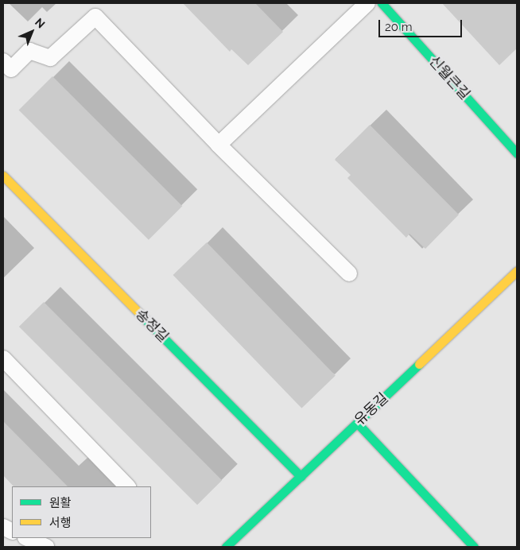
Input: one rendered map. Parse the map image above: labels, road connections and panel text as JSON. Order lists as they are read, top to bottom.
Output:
{
  "streets": {
    "street": ["신월큰길", "송정길", "유동길"]
  },
  "crossings": [
    ["송정길", "유동길"]
  ],
  "legend": ["원활", "서행"],
  "scale_bar": "20 m",
  "north": "top right"
}
